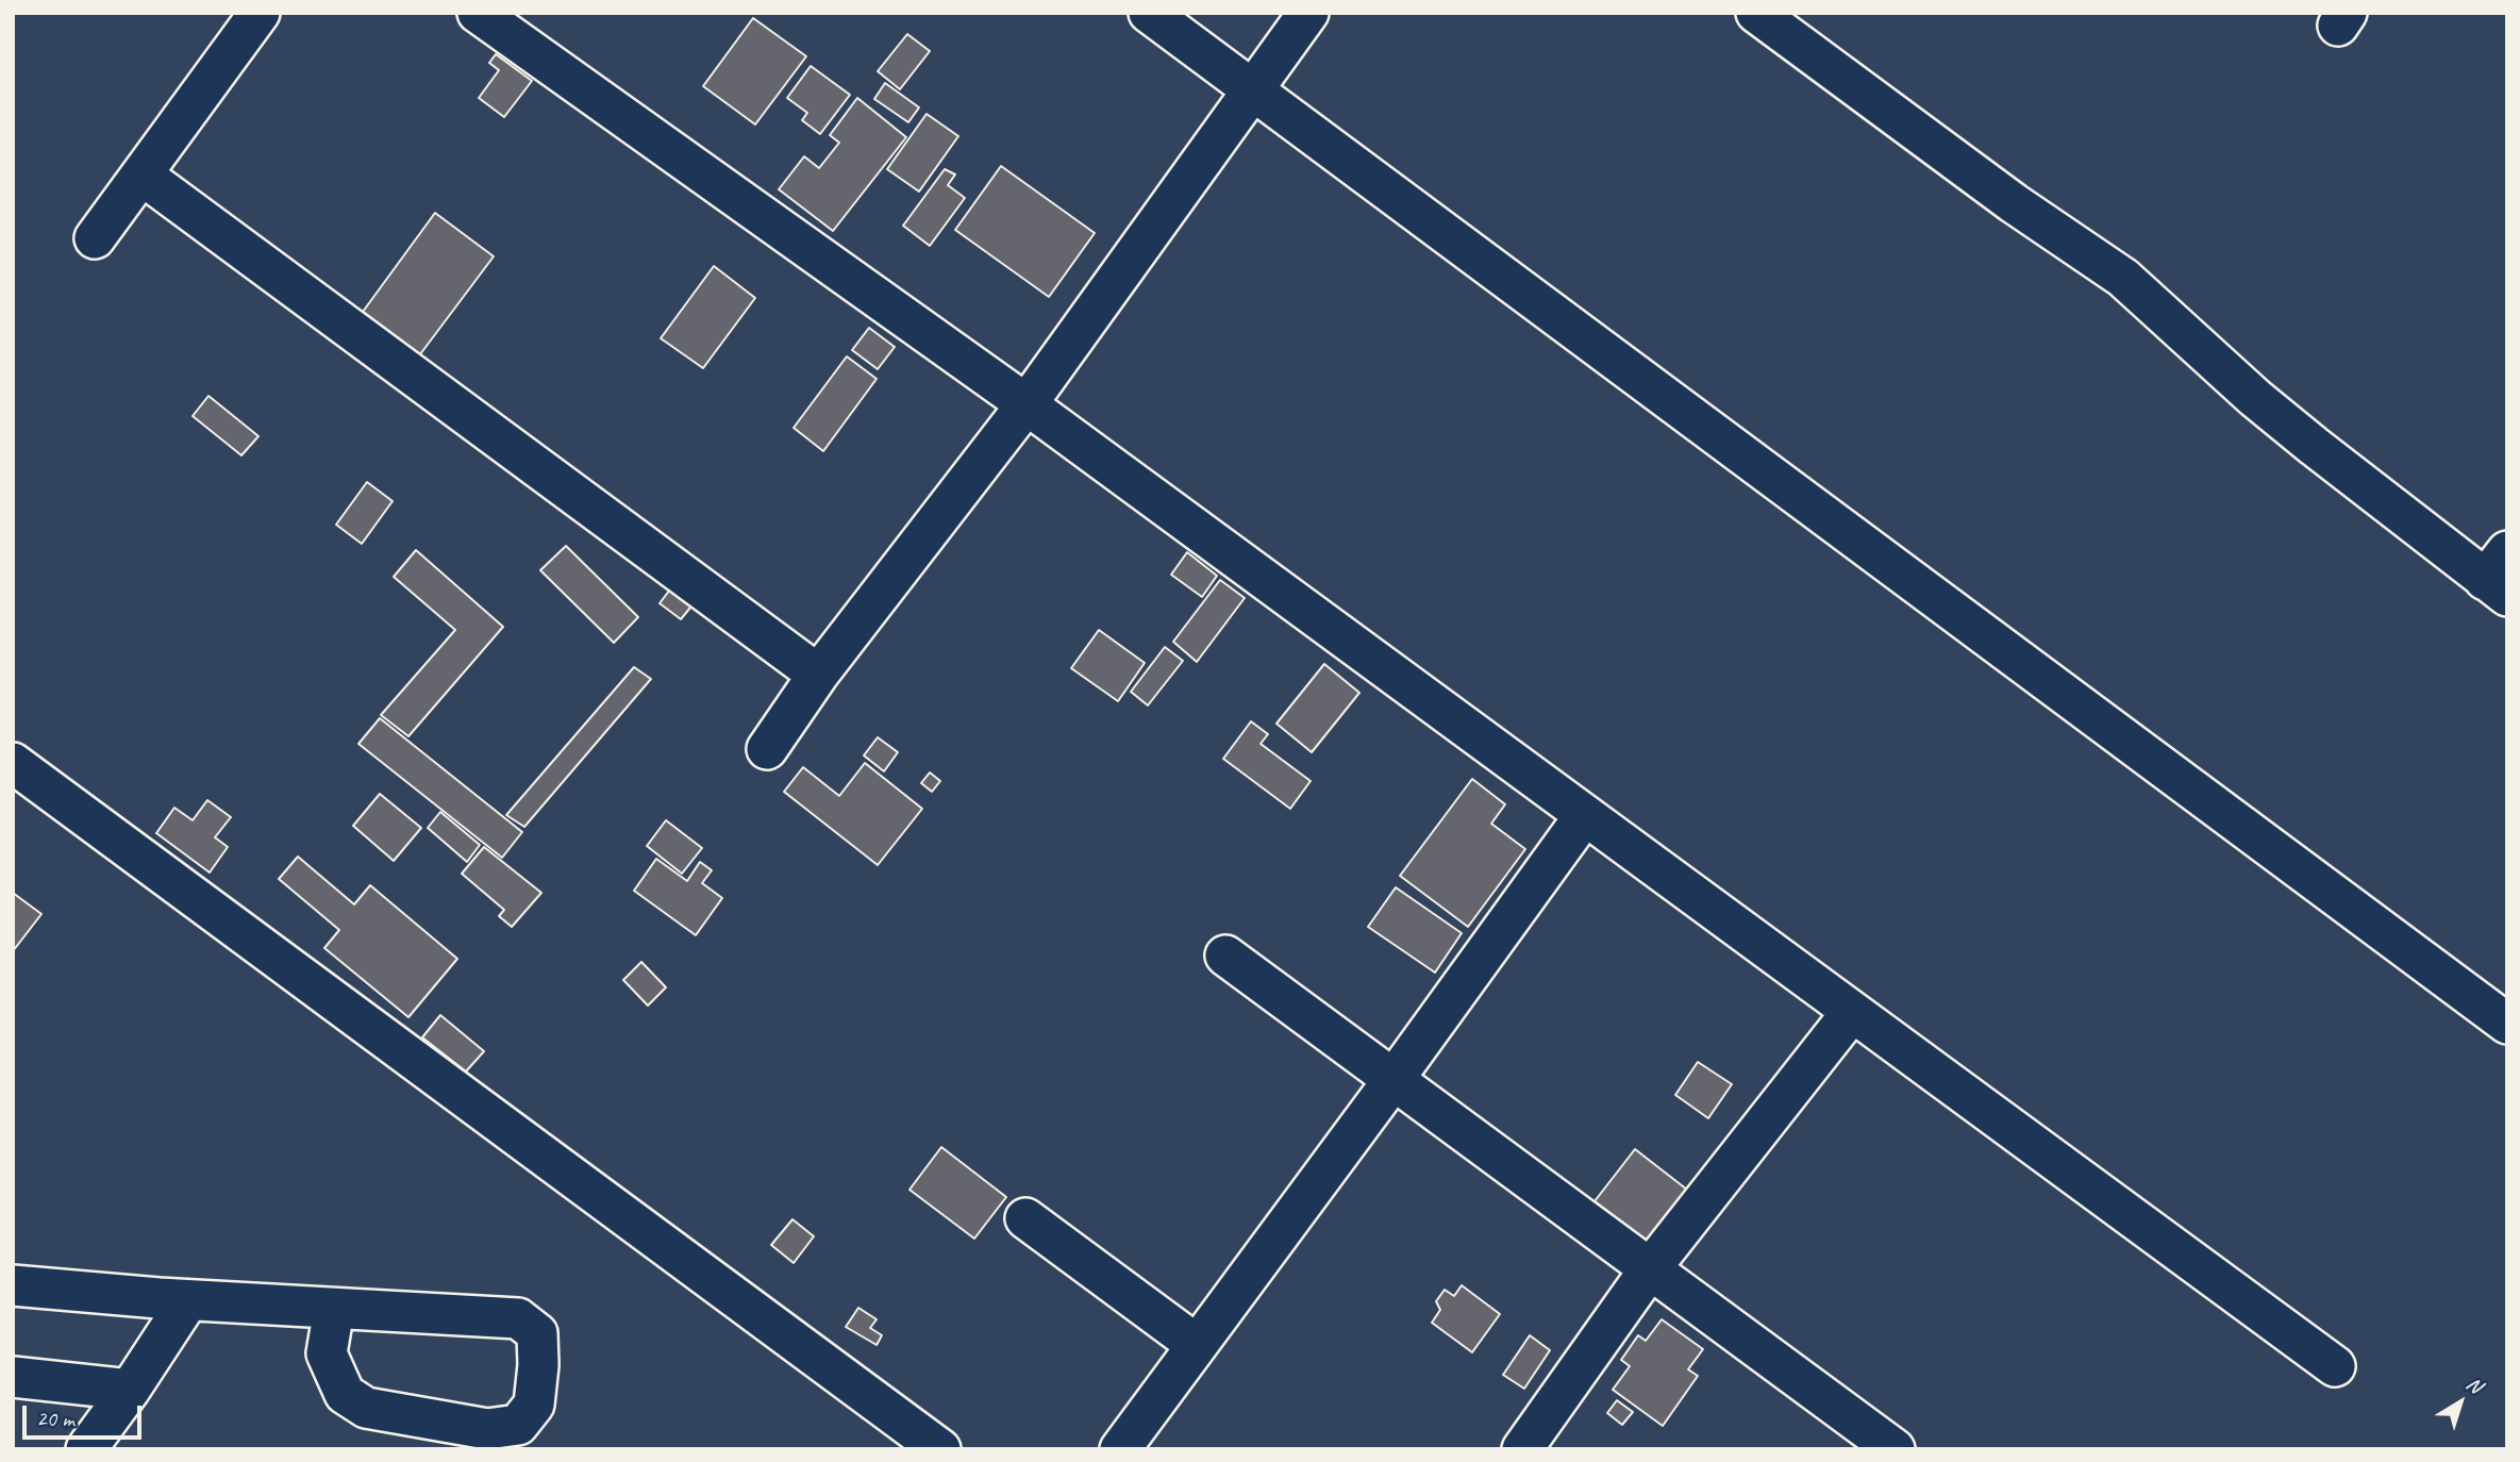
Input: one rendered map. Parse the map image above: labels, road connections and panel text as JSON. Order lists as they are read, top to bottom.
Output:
{
  "scale_bar": "20 m",
  "north": "top right"
}
